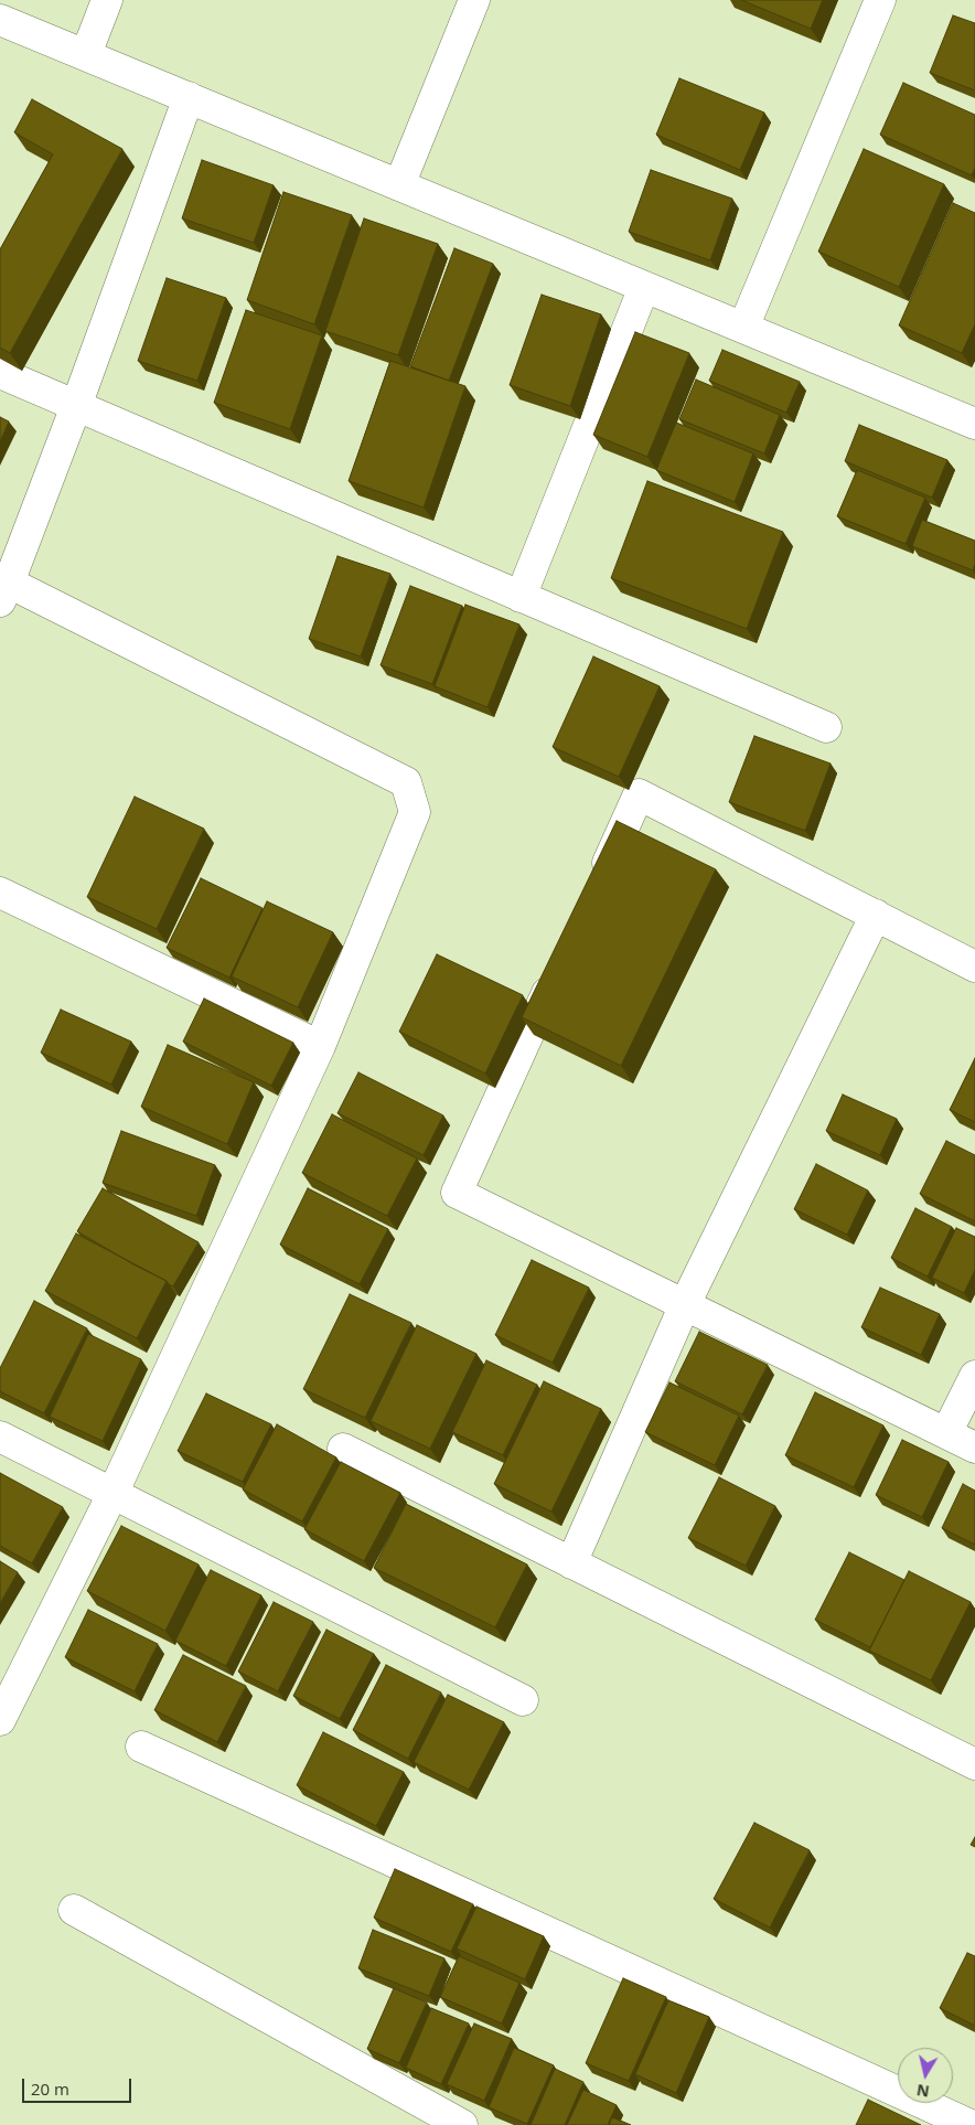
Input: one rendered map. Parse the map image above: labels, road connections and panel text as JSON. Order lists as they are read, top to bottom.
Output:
{
  "scale_bar": "20 m",
  "north": "bottom"
}
